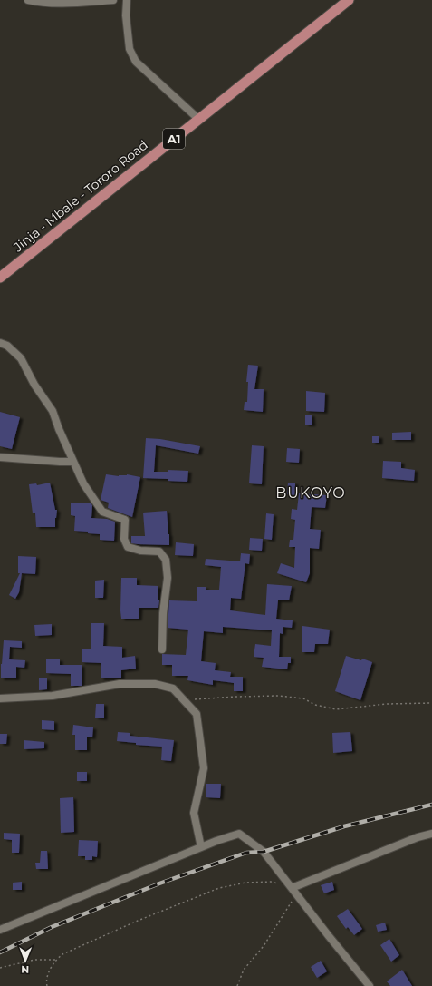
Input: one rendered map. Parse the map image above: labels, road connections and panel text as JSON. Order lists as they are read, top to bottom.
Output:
{
  "streets": {
    "main road": ["A1", "Jinja - Mbale - Tororo Road"]
  },
  "districts": ["BUKOYO"],
  "north": "bottom"
}
